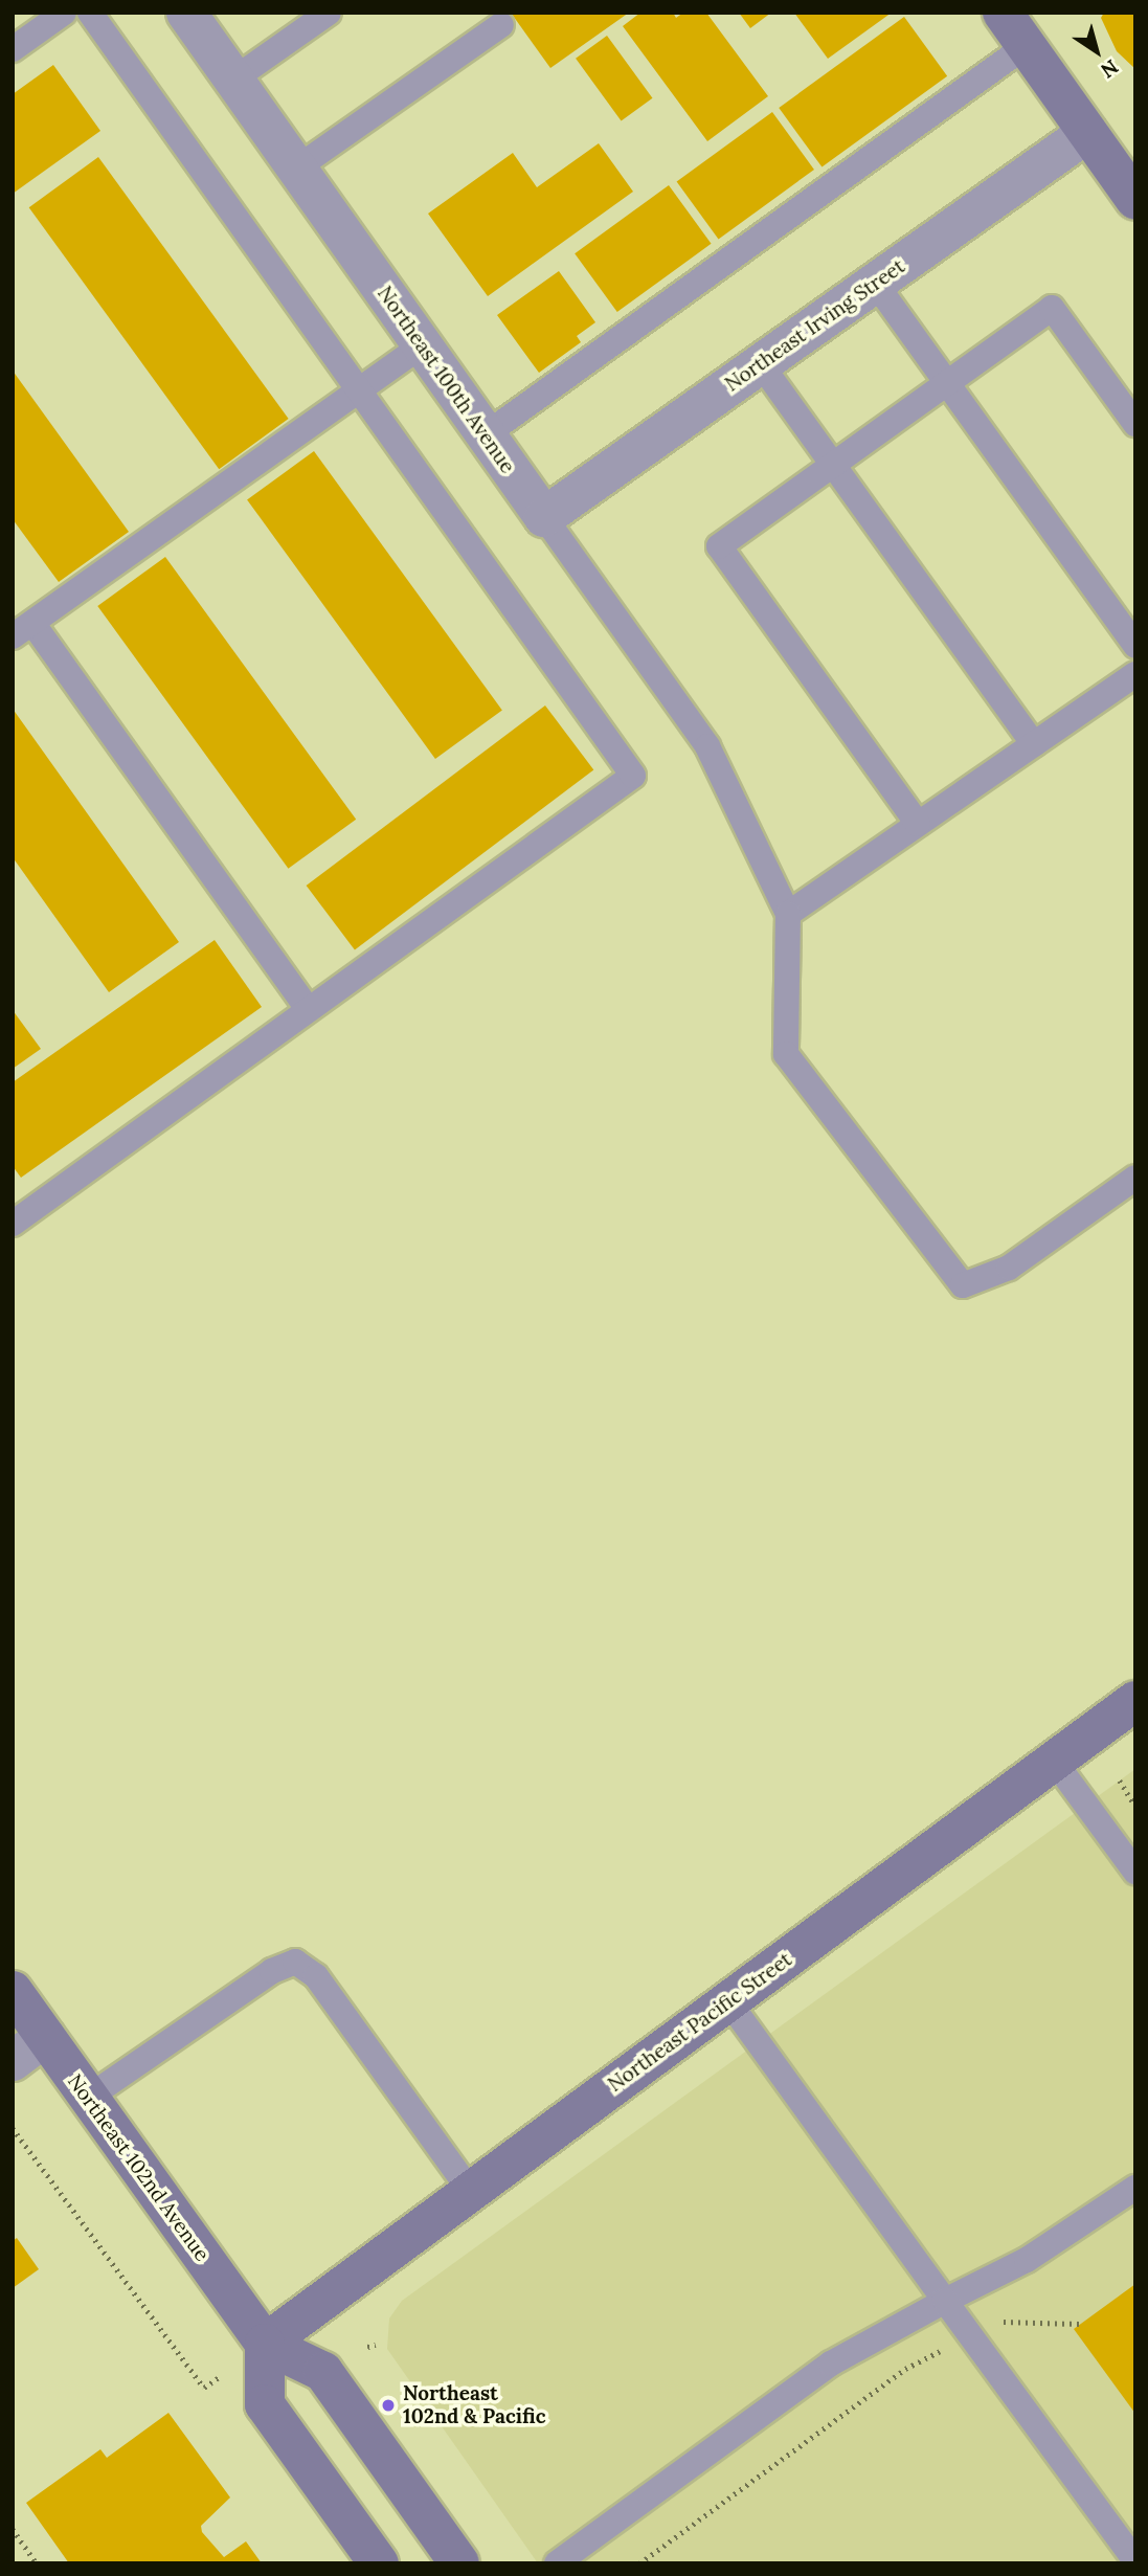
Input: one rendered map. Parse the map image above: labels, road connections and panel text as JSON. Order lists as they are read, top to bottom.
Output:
{
  "streets": {
    "street": [
      "Northeast Irving Street",
      "Northeast 100th Avenue",
      "Northeast Pacific Street",
      "Northeast 102nd Avenue"
    ]
  },
  "crossings": [
    ["Northeast Irving Street", "Northeast 100th Avenue"],
    ["Northeast Pacific Street", "Northeast 102nd Avenue"]
  ],
  "places": ["Northeast 102nd & Pacific"],
  "north": "bottom right"
}
